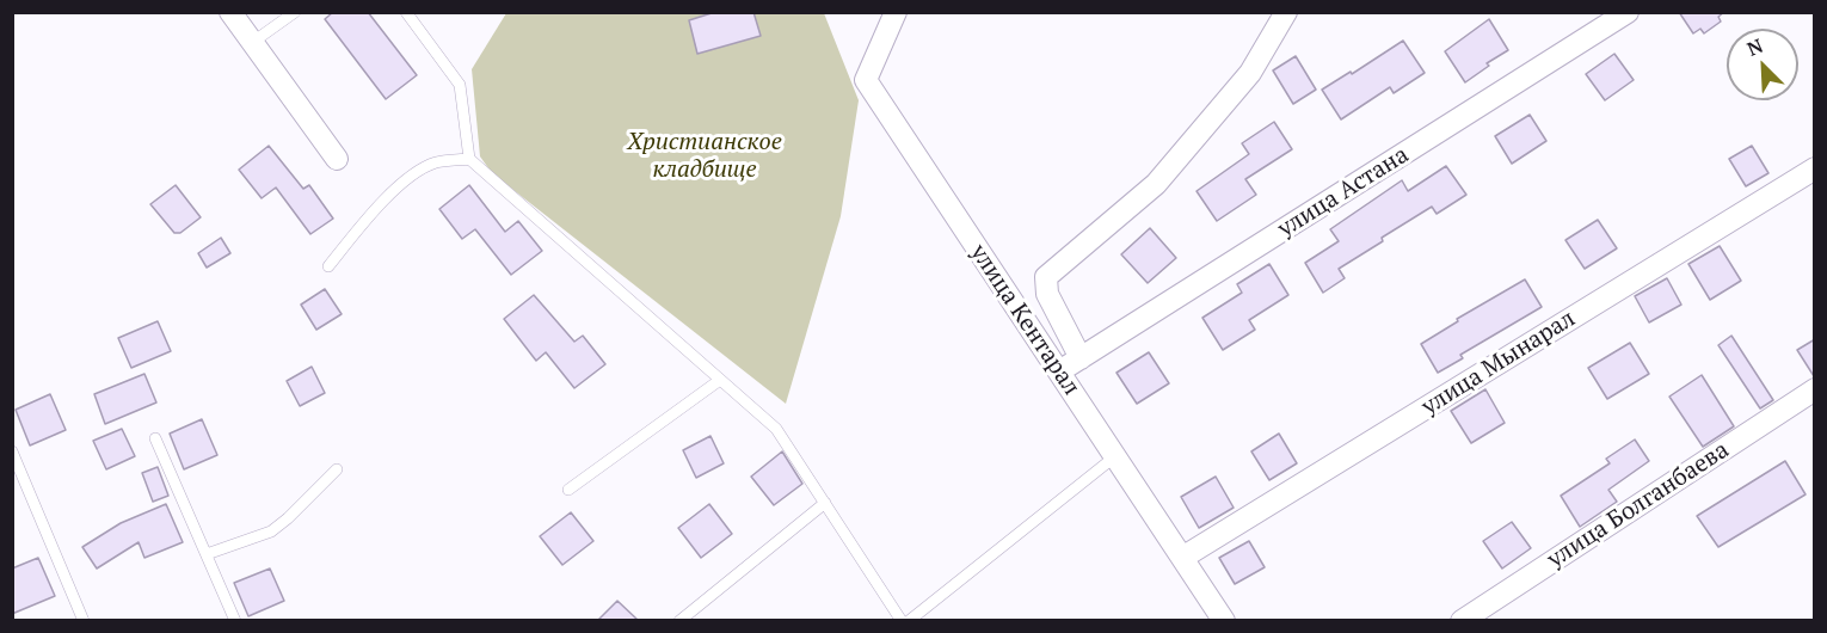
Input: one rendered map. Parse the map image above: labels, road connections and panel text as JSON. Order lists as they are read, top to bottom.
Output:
{
  "streets": {
    "street": [
      "улица Астана",
      "улица Кентарал",
      "улица Мынарал",
      "улица Болганбаева"
    ]
  },
  "crossings": [
    ["улица Астана", "улица Кентарал"],
    ["улица Кентарал", "улица Мынарал"]
  ],
  "parks": ["Христианское кладбище"],
  "north": "top left"
}
